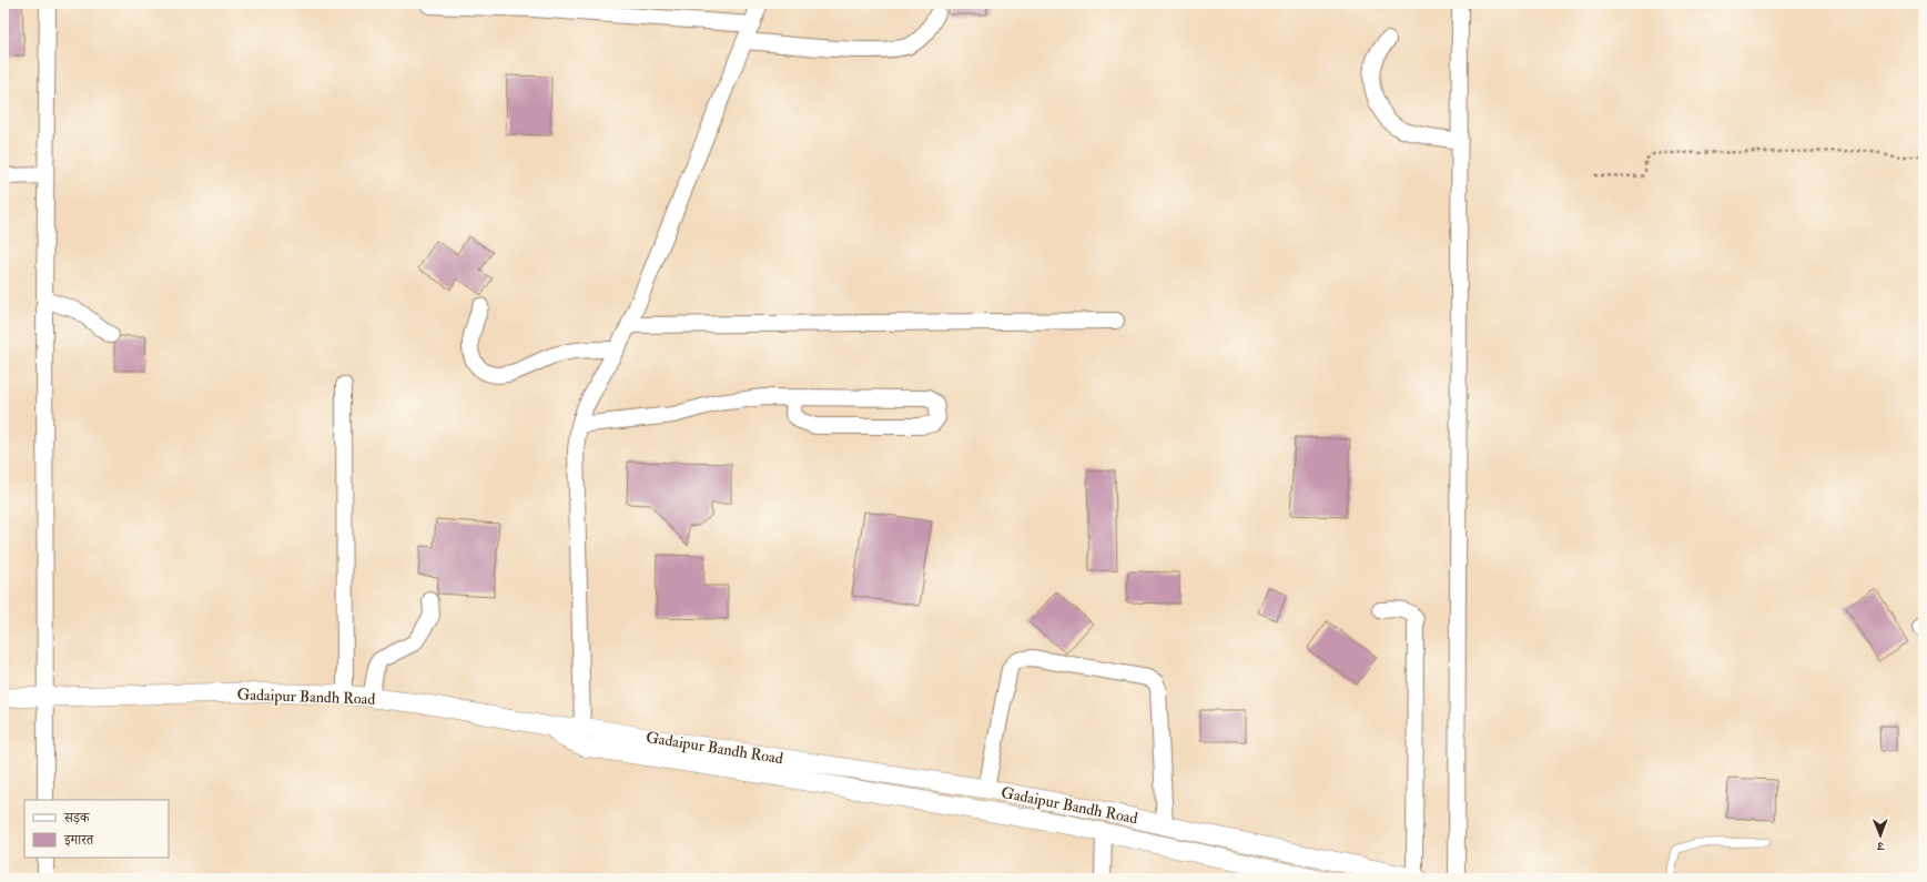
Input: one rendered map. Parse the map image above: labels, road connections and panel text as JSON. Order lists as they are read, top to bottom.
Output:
{
  "streets": {
    "street": ["Gadaipur Bandh Road"]
  },
  "legend": ["सड़क", "इमारत"],
  "north": "bottom"
}
